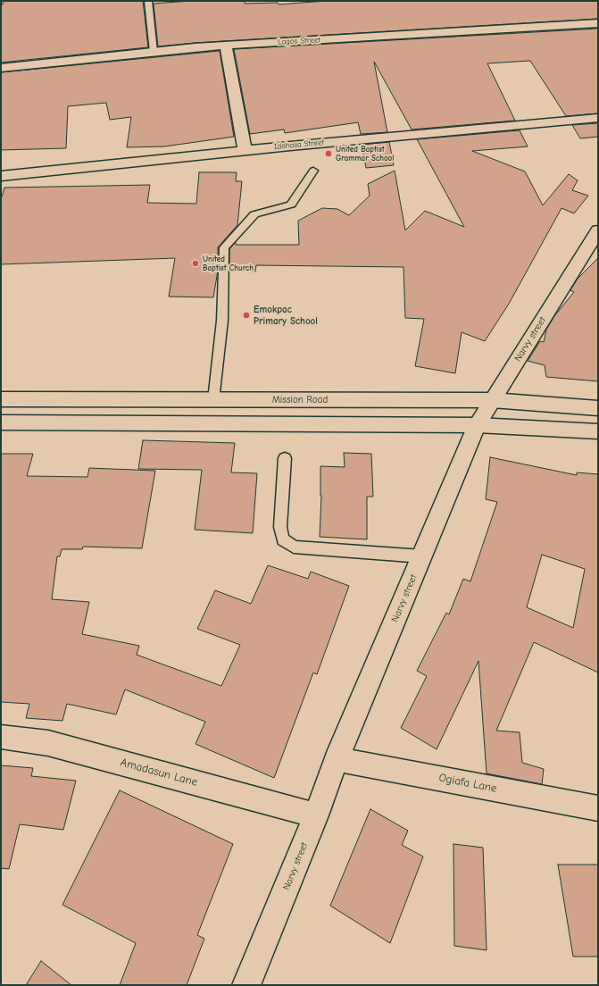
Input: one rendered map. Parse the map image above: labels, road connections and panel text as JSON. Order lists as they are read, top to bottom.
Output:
{
  "streets": {
    "street": [
      "Lagos Street",
      "Idahosa Street",
      "Narvy street",
      "Mission Road",
      "Amadasun Lane",
      "Ogiafa Lane"
    ]
  },
  "crossings": [
    ["Narvy street", "Mission Road"],
    ["Narvy street", "Amadasun Lane"],
    ["Narvy street", "Ogiafa Lane"]
  ],
  "places": ["United Baptist Grammar School", "United Baptist Church", "Emokpac Primary School"]
}
